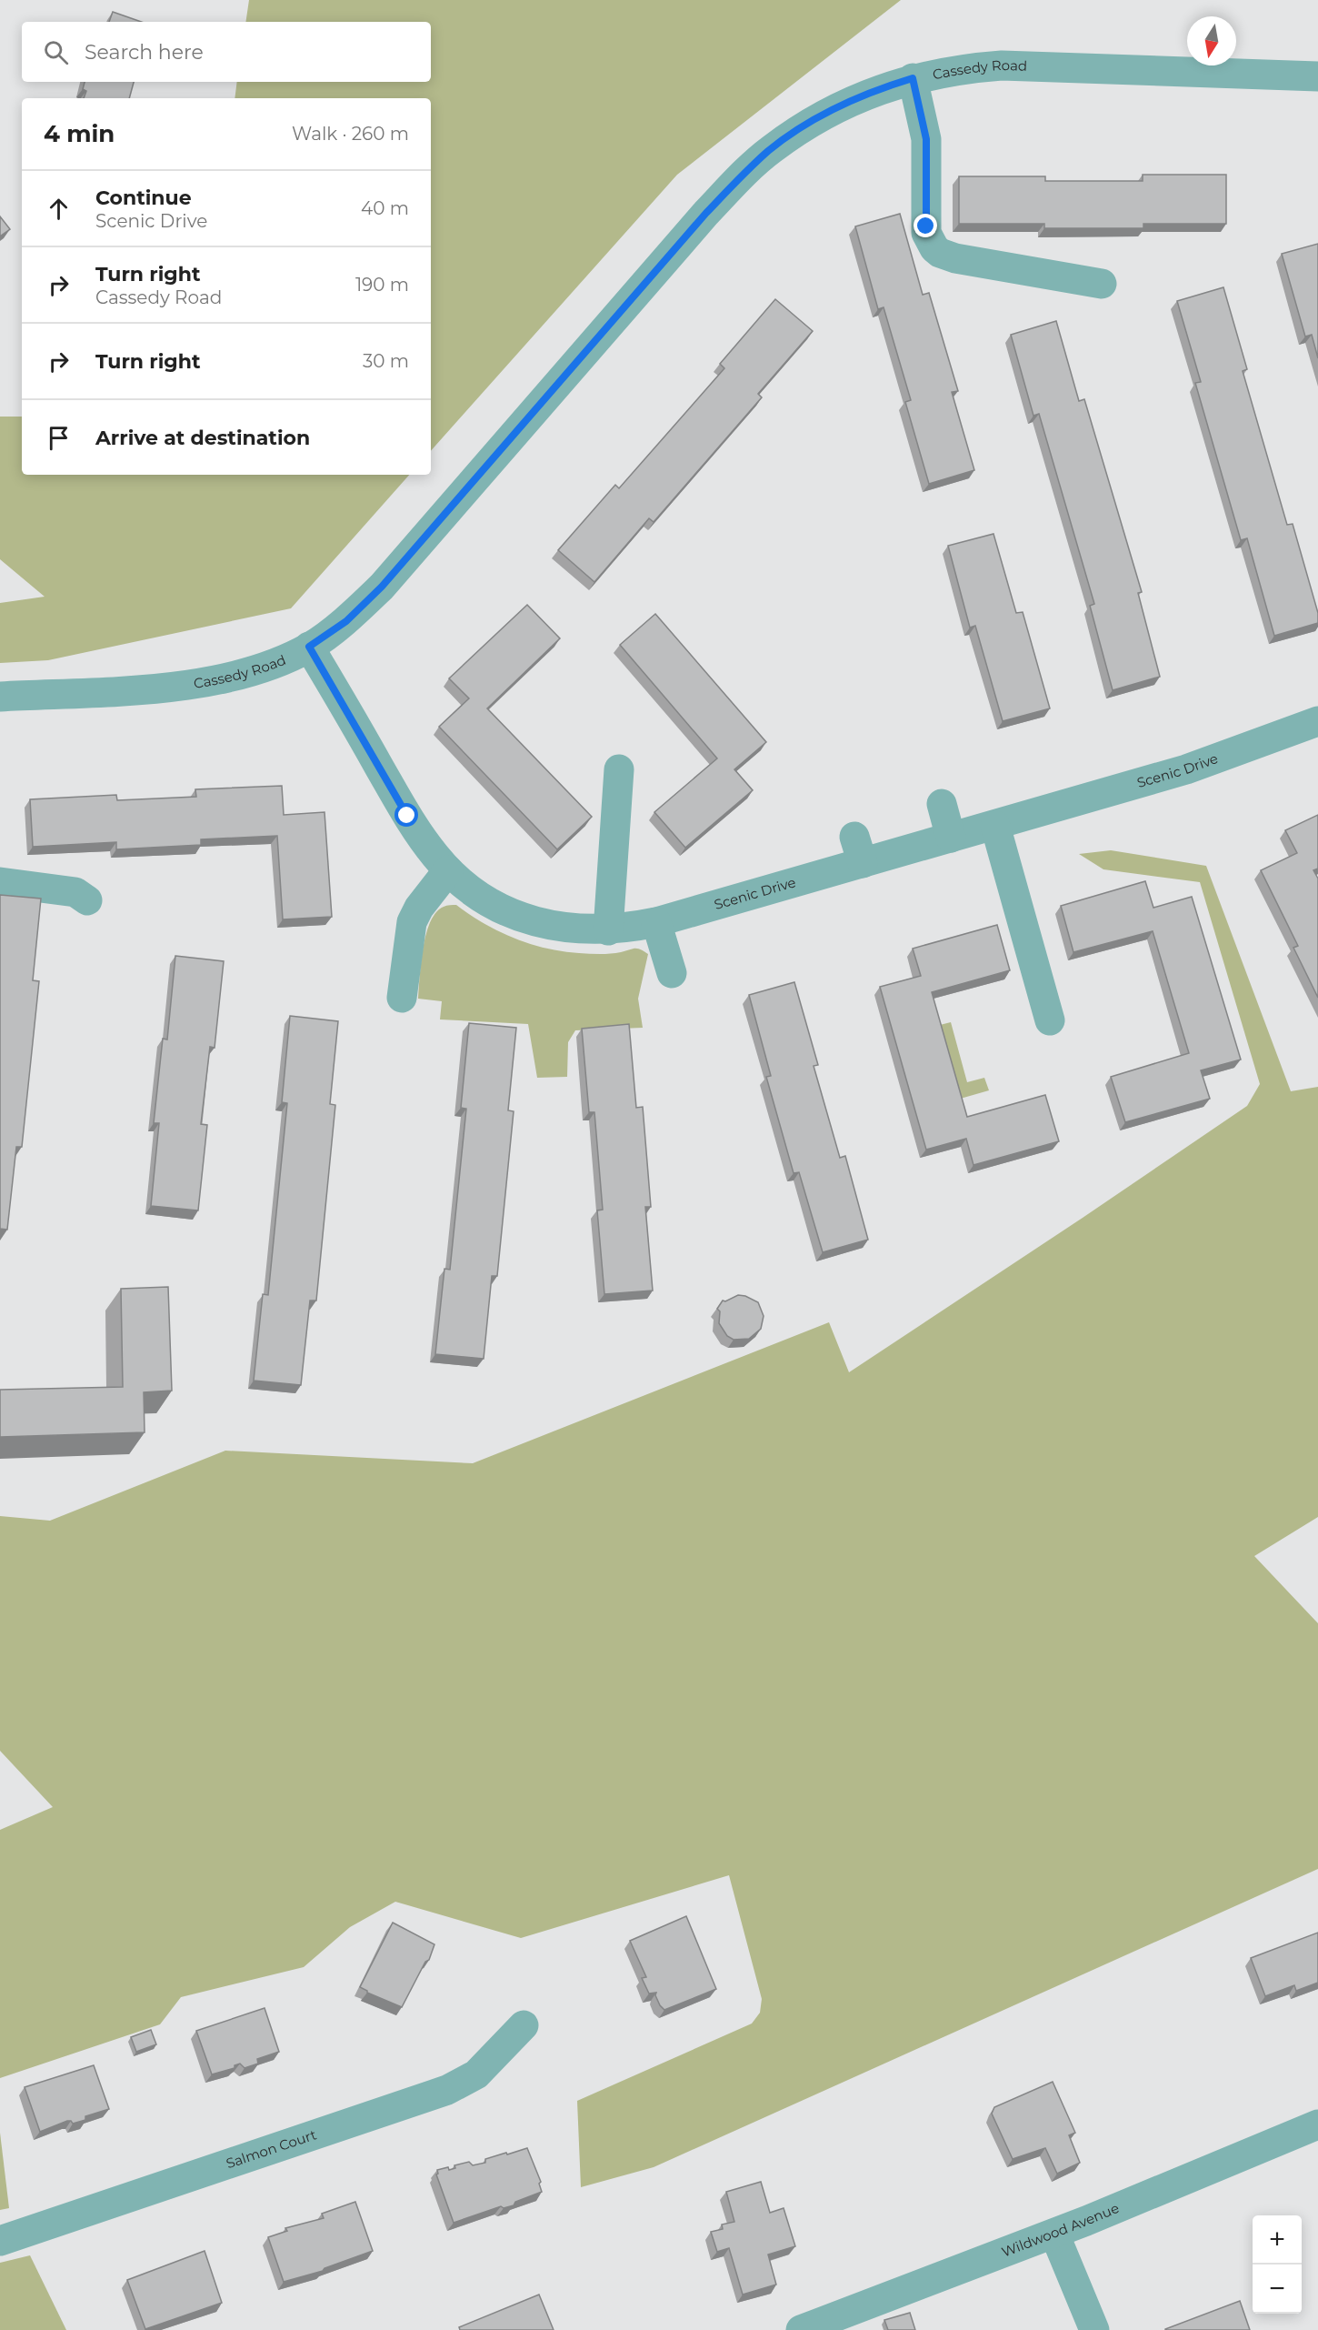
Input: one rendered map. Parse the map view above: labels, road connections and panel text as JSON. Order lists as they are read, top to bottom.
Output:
{
  "streets": {
    "street": [
      "Cassedy Road",
      "Scenic Drive",
      "Salmon Court",
      "Wildwood Avenue"
    ]
  },
  "crossings": [
    ["Cassedy Road", "Scenic Drive"]
  ],
  "north": "bottom",
  "page": {
    "search": "Search here",
    "heading": ["4 min", "Walk · 260 m"],
    "list": [
      ["Continue", "Scenic Drive", "40 m"],
      ["Turn right", "Cassedy Road", "190 m"],
      ["Turn right", "30 m"],
      "Arrive at destination"
    ],
    "map_buttons": ["+", "−"]
  }
}
